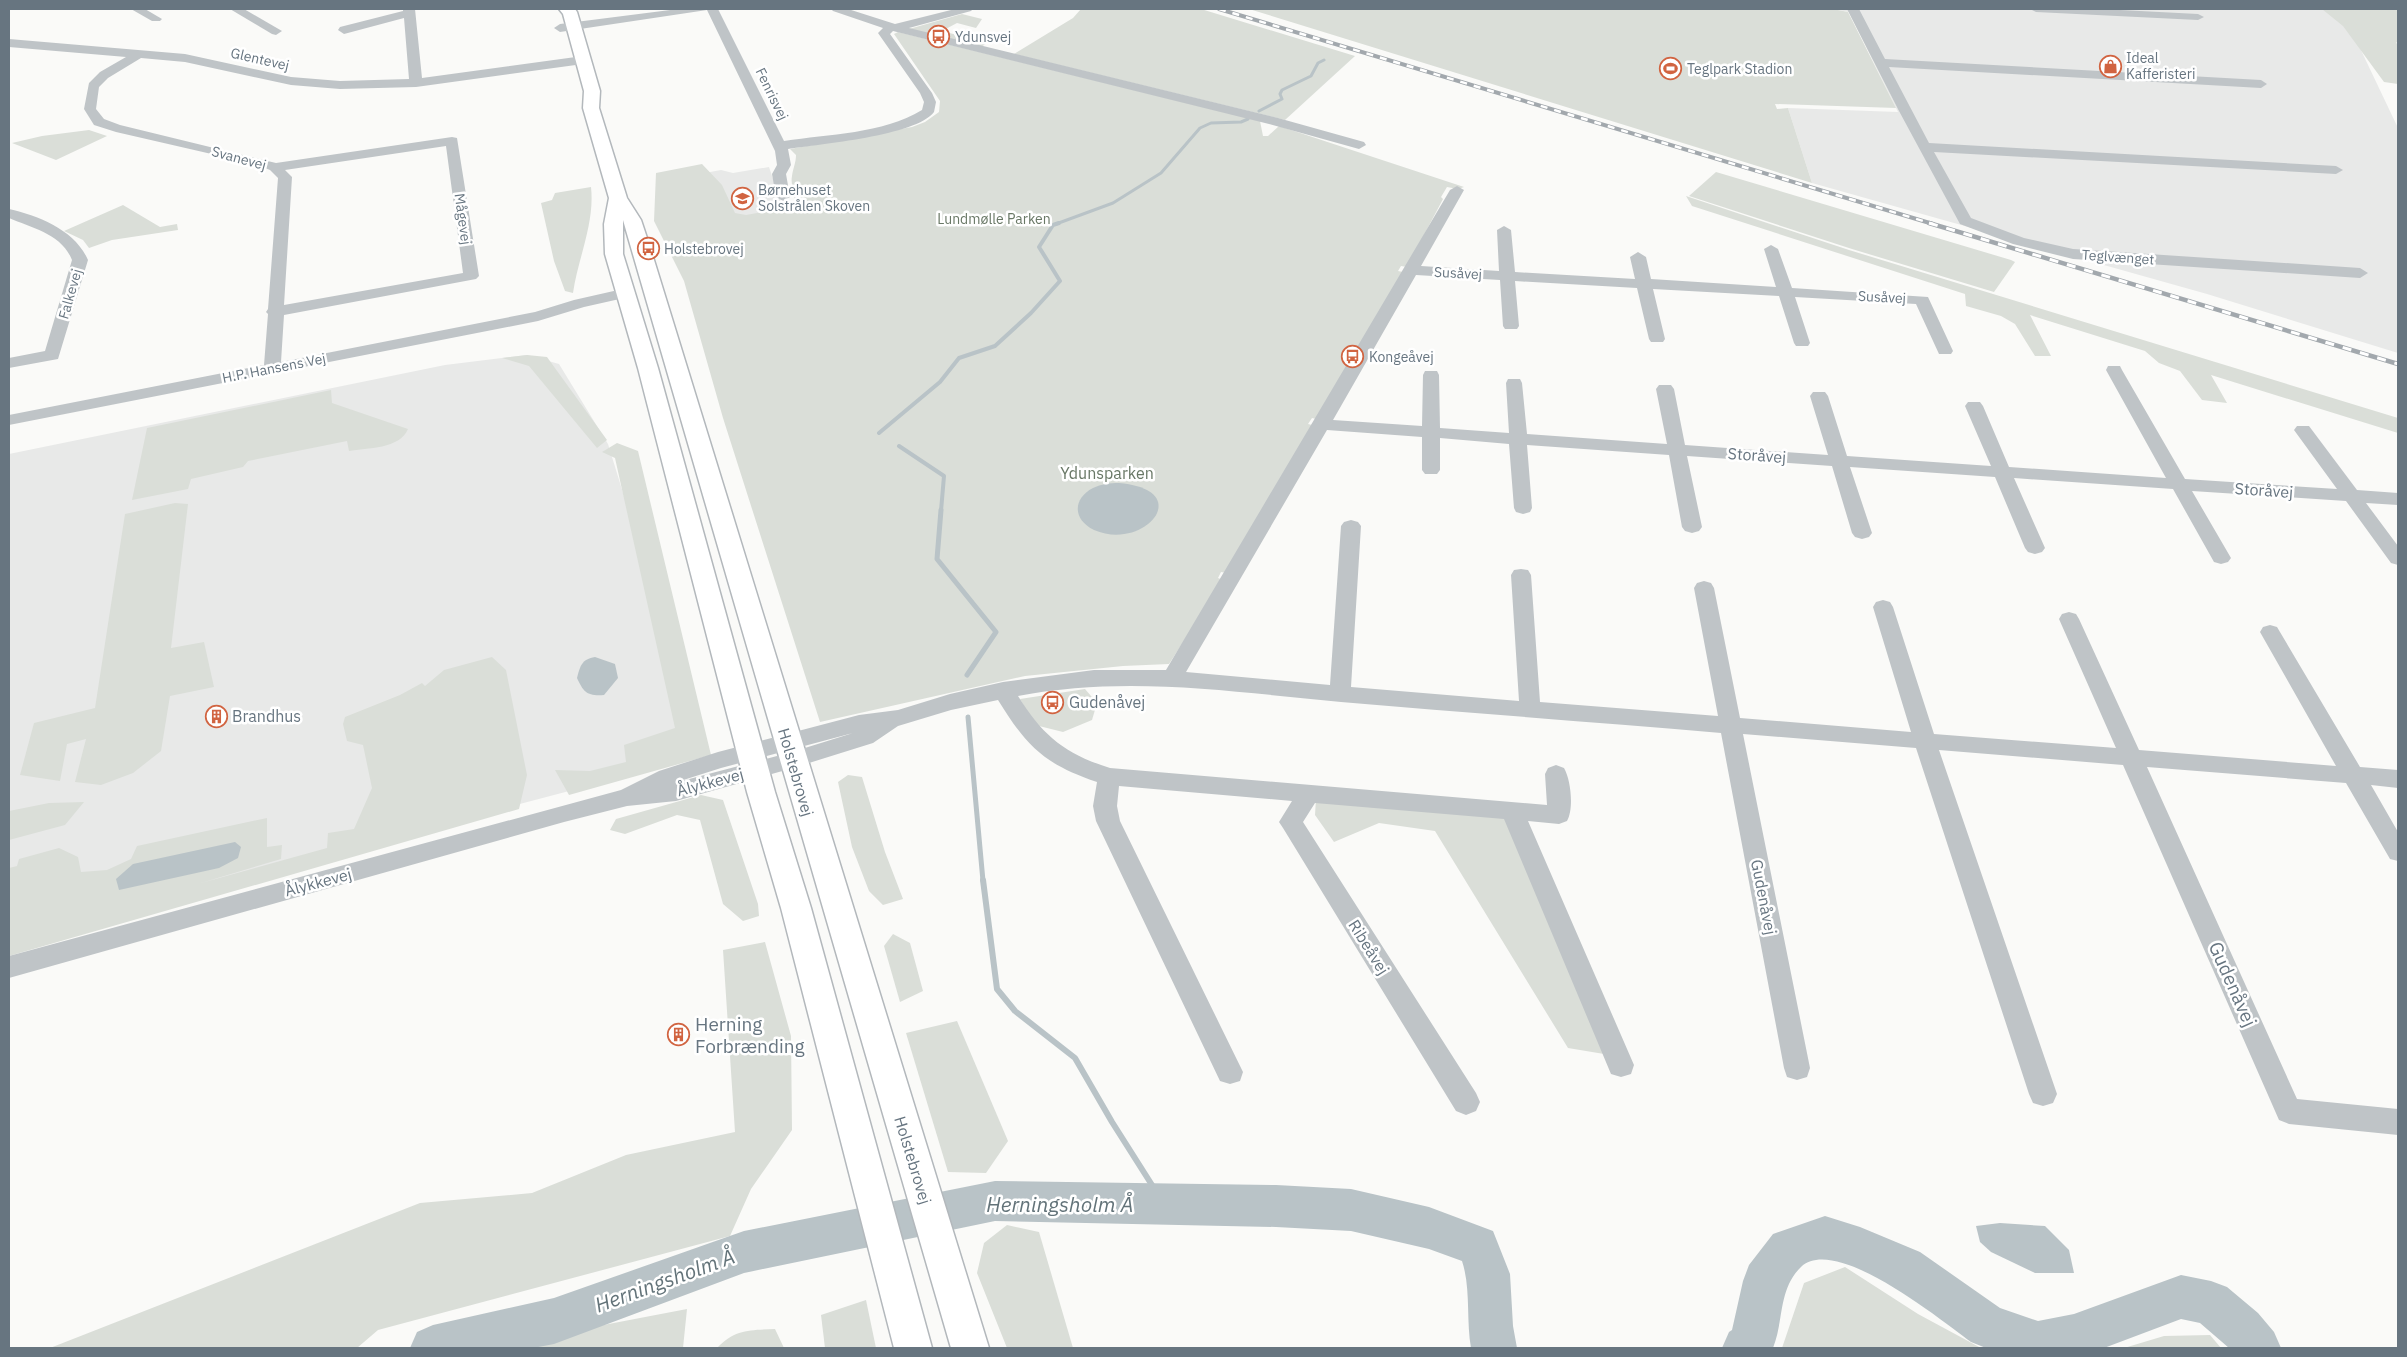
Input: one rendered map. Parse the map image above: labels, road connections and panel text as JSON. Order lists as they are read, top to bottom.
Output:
{
  "streets": {
    "main road": ["Holstebrovej"],
    "street": [
      "Glentevej",
      "Fenrisvej",
      "Svanevej",
      "Mågevej",
      "Teglvænget",
      "Susåvej",
      "Falkevej",
      "H.P. Hansens Vej",
      "Storåvej",
      "Ålykkevej",
      "Gudenåvej",
      "Ribeåvej"
    ]
  },
  "crossings": [
    ["Glentevej", "Svanevej"],
    ["Svanevej", "Mågevej"],
    ["Svanevej", "H.P. Hansens Vej"],
    ["H.P. Hansens Vej", "Holstebrovej"],
    ["Holstebrovej", "Ålykkevej"]
  ],
  "water": ["Herningsholm Å"],
  "parks": ["Lundmølle Parken", "Ydunsparken"],
  "places": {
    "bus stop": [
      "Ydunsvej",
      "Holstebrovej",
      "Kongeåvej",
      "Gudenåvej"
    ],
    "shop": ["Ideal Kafferisteri"],
    "sports": ["Teglpark Stadion"],
    "school or university": ["Børnehuset Solstrålen Skoven"],
    "building": ["Brandhus", "Herning Forbrænding"]
  }
}
